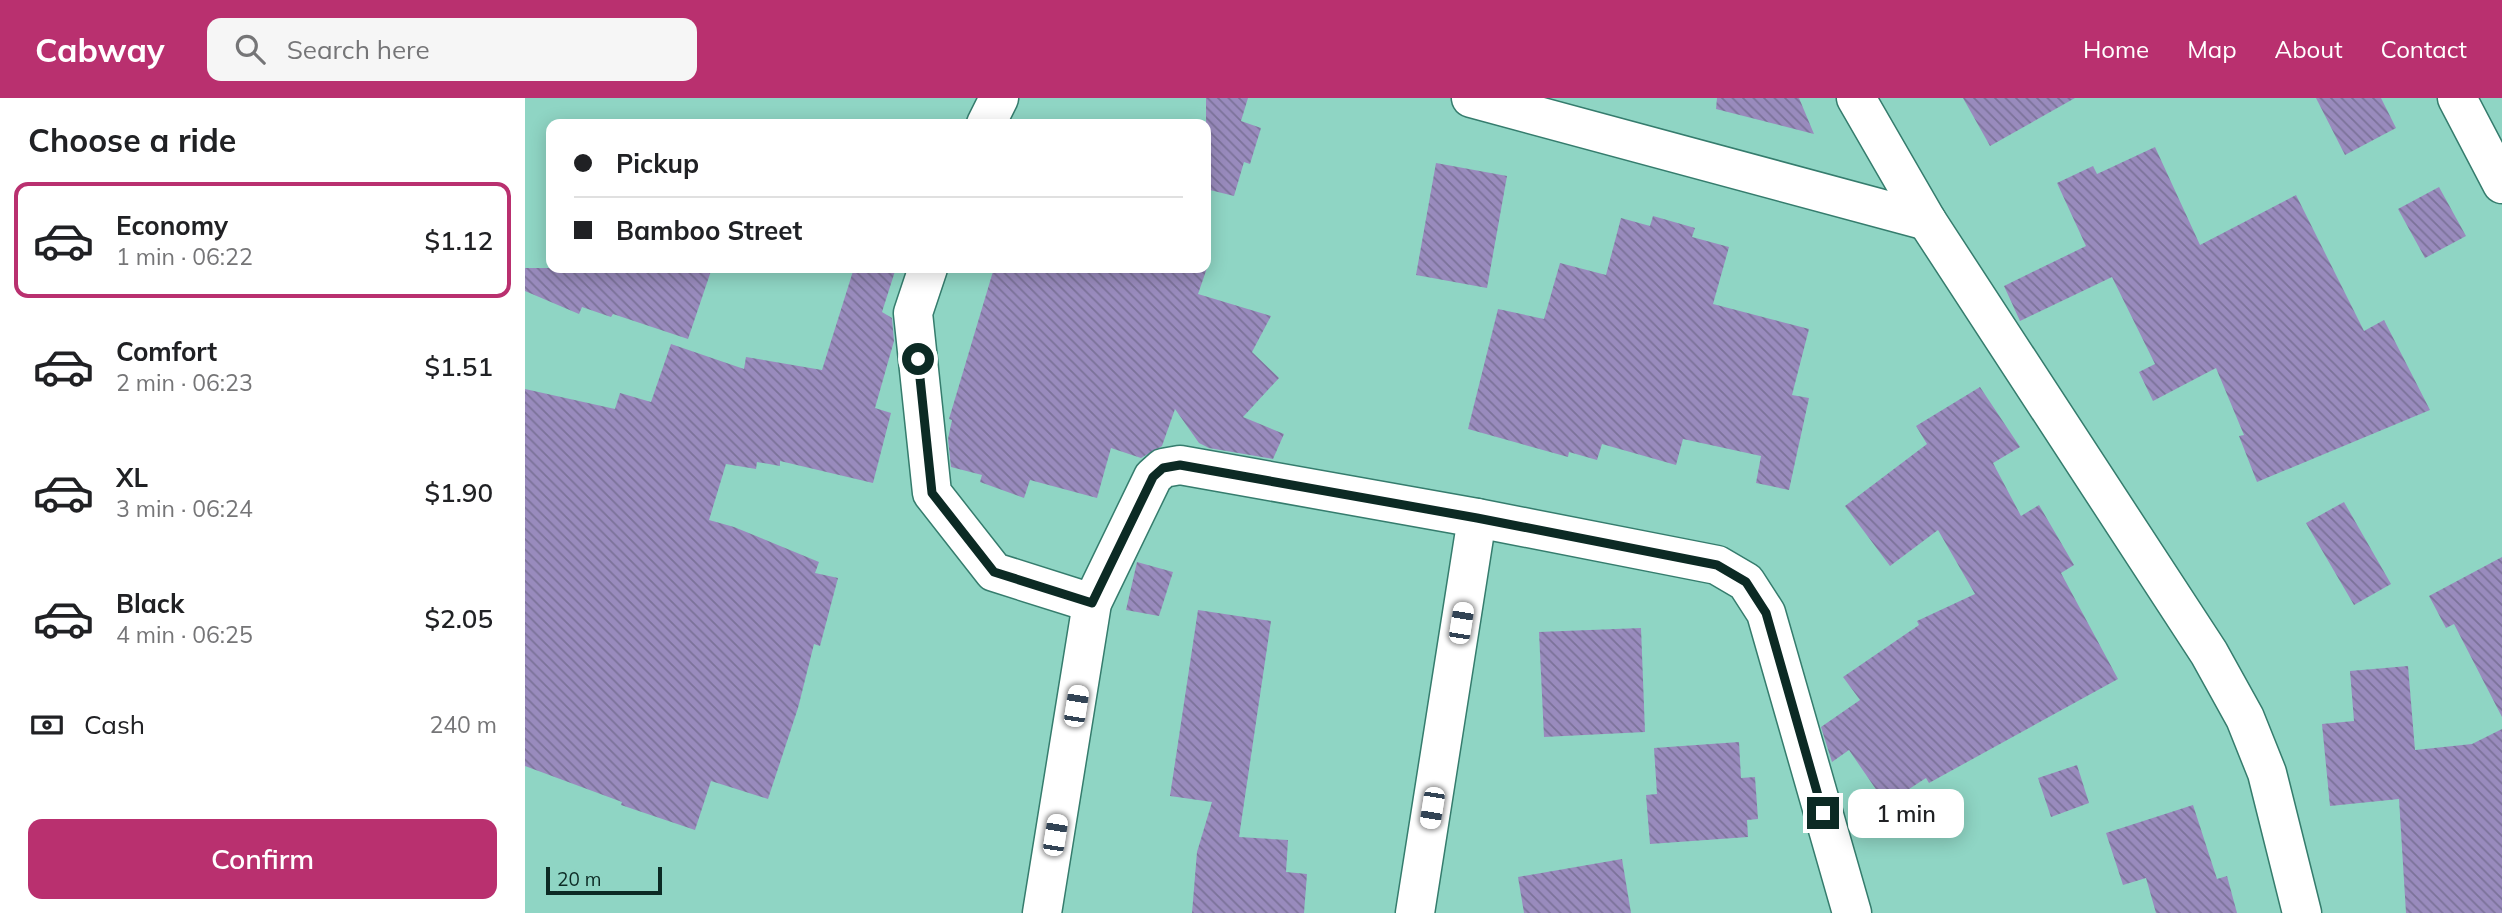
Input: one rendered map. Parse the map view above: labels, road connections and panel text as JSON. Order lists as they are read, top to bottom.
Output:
{
  "scale_bar": "20 m",
  "page": {
    "header": "Cabway",
    "search": "Search here",
    "nav": [
      "Home",
      "Map",
      "About",
      "Contact"
    ],
    "heading": "Choose a ride",
    "banner": ["Pickup", "Bamboo Street"],
    "list": [
      {
        "name": "Economy",
        "note": "1 min · 06:22",
        "value": "$1.12"
      },
      {
        "name": "Comfort",
        "note": "2 min · 06:23",
        "value": "$1.51"
      },
      {
        "name": "XL",
        "note": "3 min · 06:24",
        "value": "$1.90"
      },
      {
        "name": "Black",
        "note": "4 min · 06:25",
        "value": "$2.05"
      }
    ],
    "pay": ["Cash", "240 m"],
    "bubble": "1 min",
    "buttons": "Confirm",
    "scale": "20 m"
  }
}
